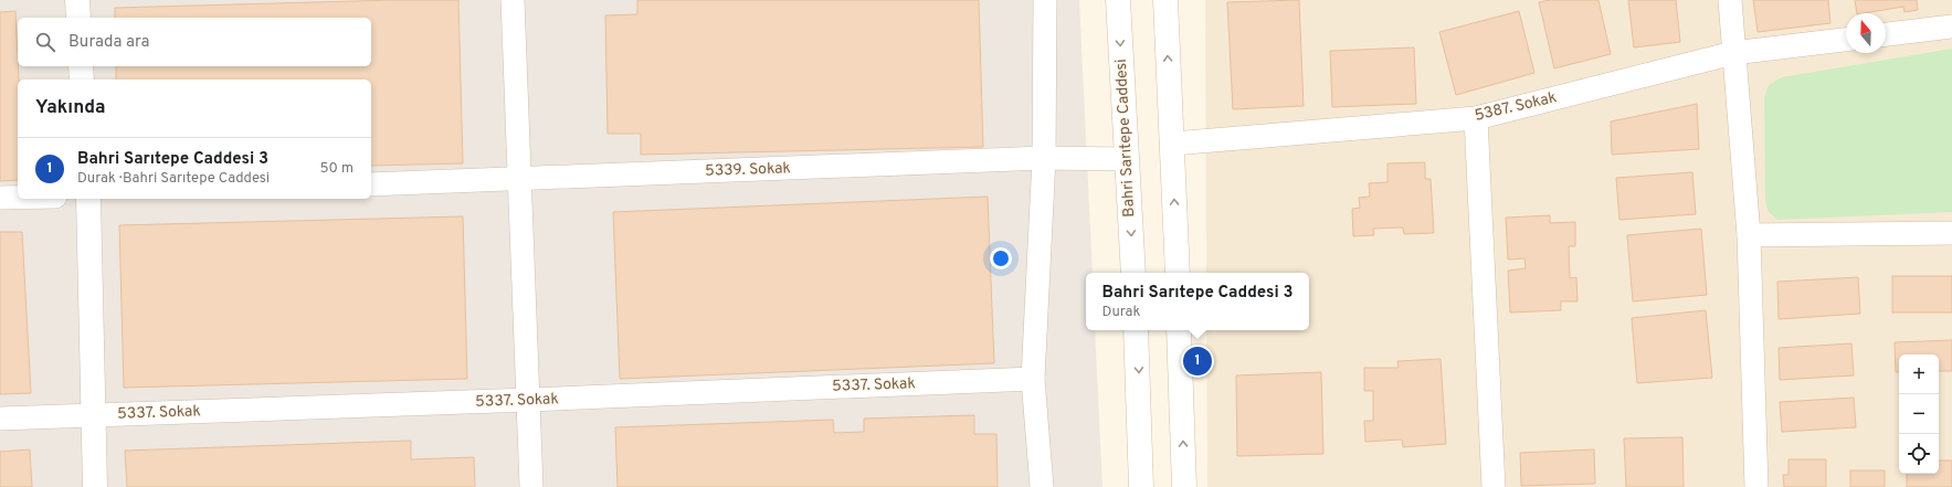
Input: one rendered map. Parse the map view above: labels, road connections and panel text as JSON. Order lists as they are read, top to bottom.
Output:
{
  "streets": {
    "main road": ["Bahri Sarıtepe Caddesi"],
    "street": ["5387. Sokak", "5339. Sokak", "5337. Sokak"]
  },
  "crossings": [
    ["Bahri Sarıtepe Caddesi", "5339. Sokak"]
  ],
  "north": "top",
  "page": {
    "search": "Burada ara",
    "heading": "Yakında",
    "list": [
      {
        "mark": "1",
        "name": "Bahri Sarıtepe Caddesi 3",
        "note": "Durak · Bahri Sarıtepe Caddesi",
        "value": "50 m"
      }
    ],
    "popup": ["Bahri Sarıtepe Caddesi 3", "Durak"],
    "pins": "1",
    "map_buttons": ["+", "−"]
  }
}
